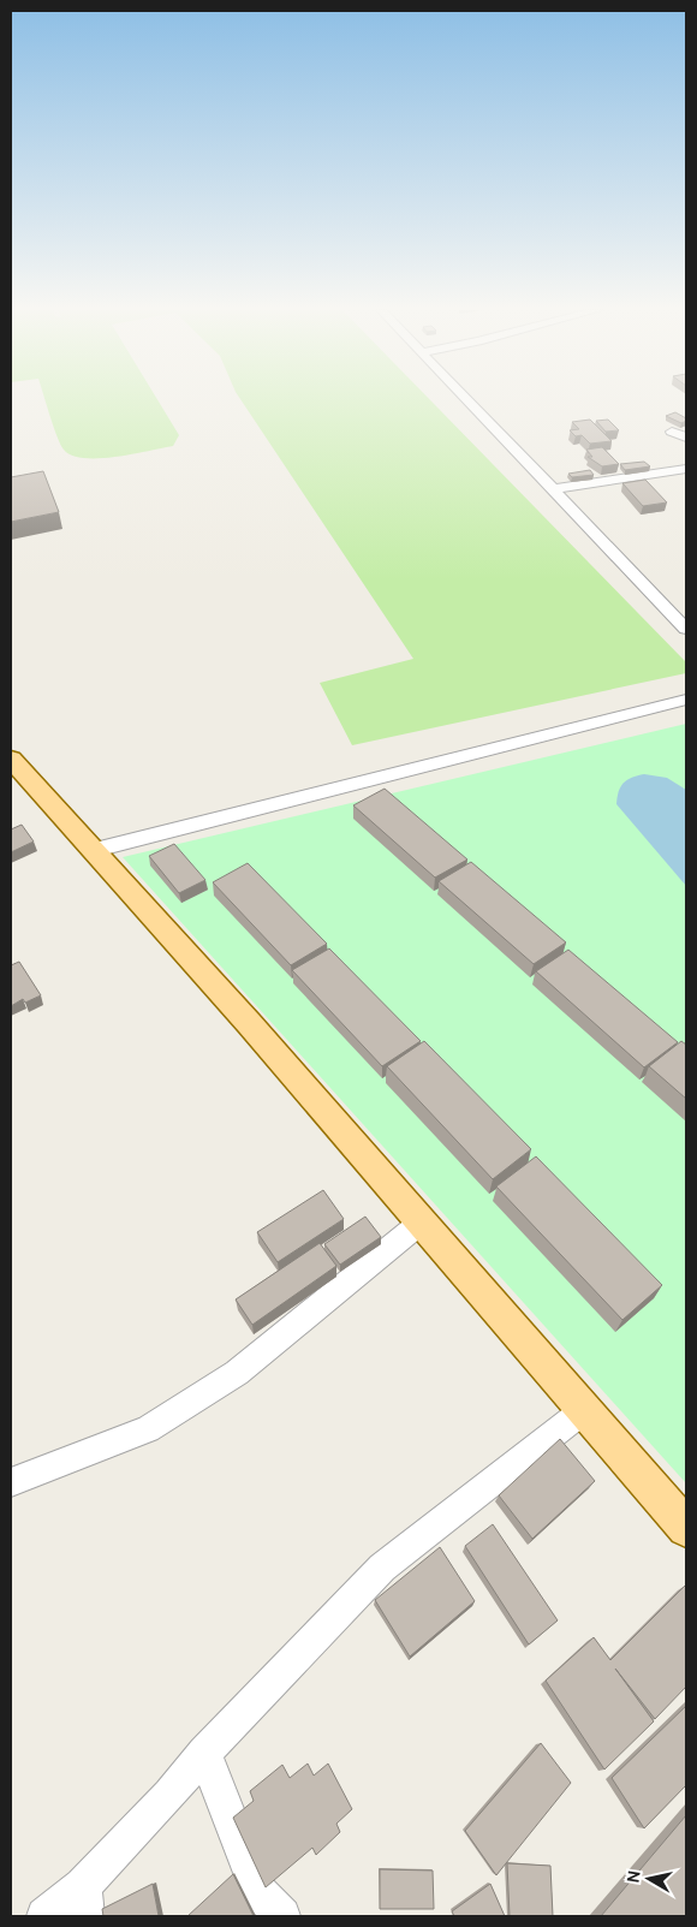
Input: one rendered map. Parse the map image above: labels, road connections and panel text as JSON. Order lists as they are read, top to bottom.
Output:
{
  "north": "left"
}
